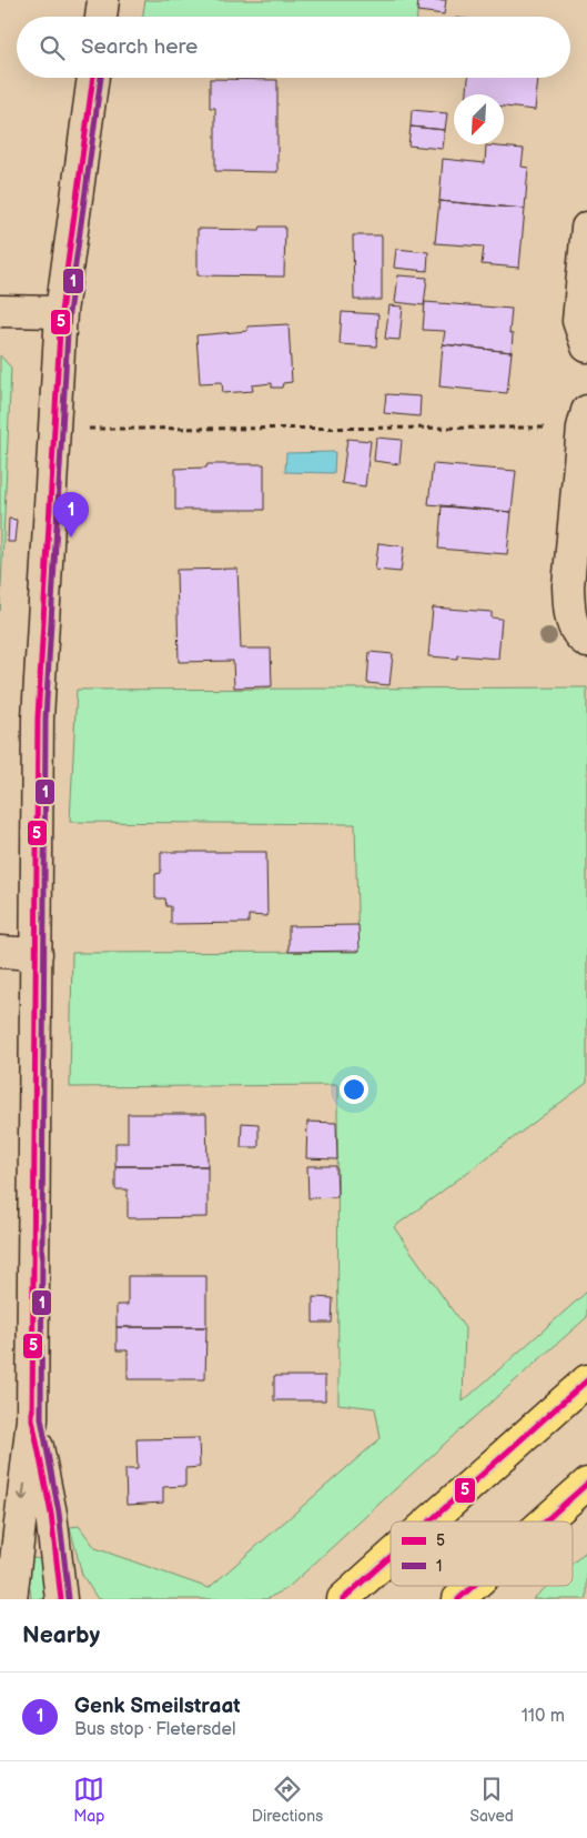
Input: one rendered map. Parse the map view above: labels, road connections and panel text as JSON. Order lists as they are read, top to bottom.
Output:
{
  "lines": ["transit line 5", "transit line 1"],
  "legend": ["5", "1"],
  "north": "bottom left",
  "page": {
    "search": "Search here",
    "pins": "1",
    "heading": "Nearby",
    "list": [
      {
        "mark": "1",
        "name": "Genk Smeilstraat",
        "note": "Bus stop · Fletersdel",
        "value": "110 m"
      }
    ],
    "nav": ["Map", "Directions", "Saved"]
  }
}
